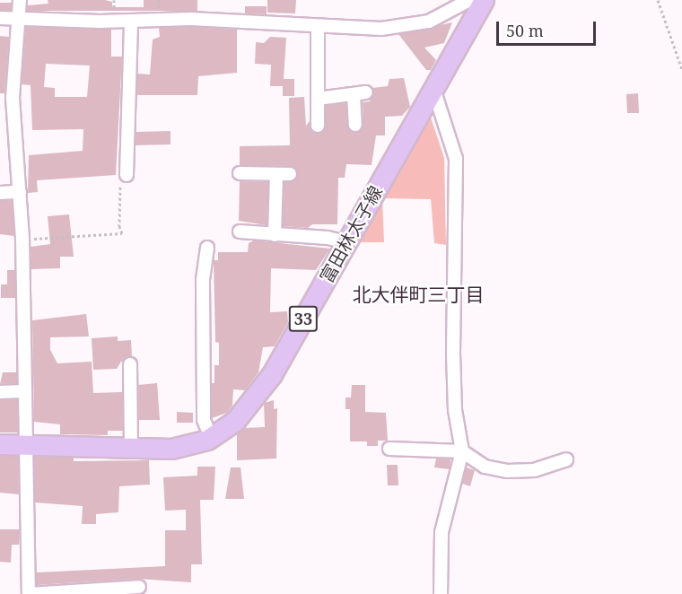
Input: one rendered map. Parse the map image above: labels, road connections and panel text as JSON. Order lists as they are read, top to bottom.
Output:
{
  "streets": {
    "main road": ["富田林太子線", "33"]
  },
  "districts": ["北大伴町三丁目"],
  "scale_bar": "50 m"
}
